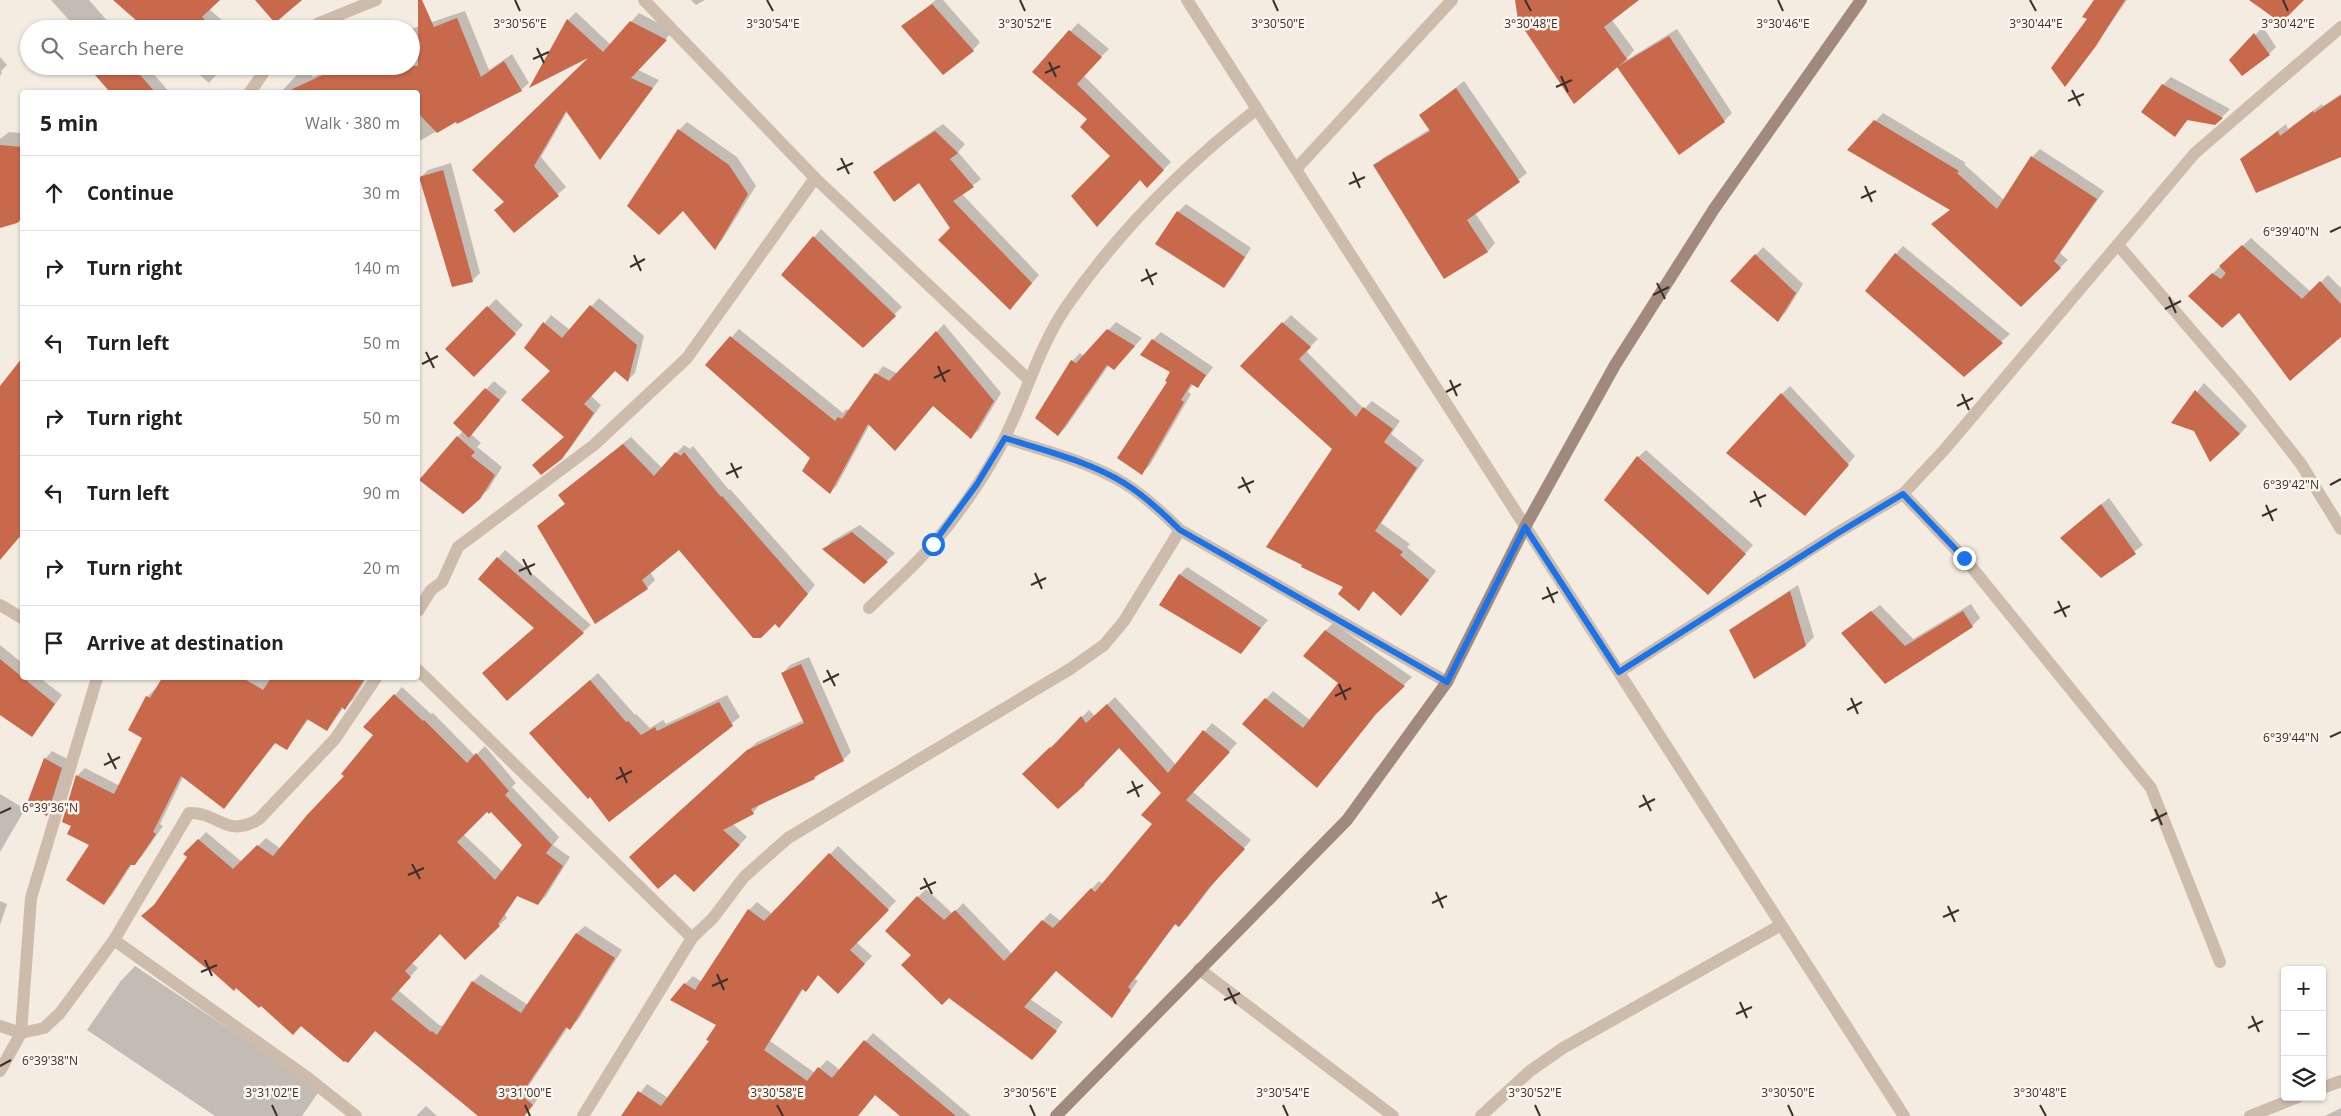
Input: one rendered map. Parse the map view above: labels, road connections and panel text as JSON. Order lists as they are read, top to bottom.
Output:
{
  "page": {
    "search": "Search here",
    "heading": ["5 min", "Walk · 380 m"],
    "list": [
      ["Continue", "30 m"],
      ["Turn right", "140 m"],
      ["Turn left", "50 m"],
      ["Turn right", "50 m"],
      ["Turn left", "90 m"],
      ["Turn right", "20 m"],
      "Arrive at destination"
    ],
    "map_buttons": ["+", "−"]
  },
  "coordinates": [
    "3°30'56\"E",
    "3°30'54\"E",
    "3°30'52\"E",
    "3°30'50\"E",
    "3°30'48\"E",
    "3°30'46\"E",
    "3°30'44\"E",
    "3°30'42\"E",
    "6°39'40\"N",
    "6°39'42\"N",
    "6°39'44\"N",
    "6°39'36\"N",
    "6°39'38\"N",
    "3°31'02\"E",
    "3°31'00\"E",
    "3°30'58\"E"
  ]
}
